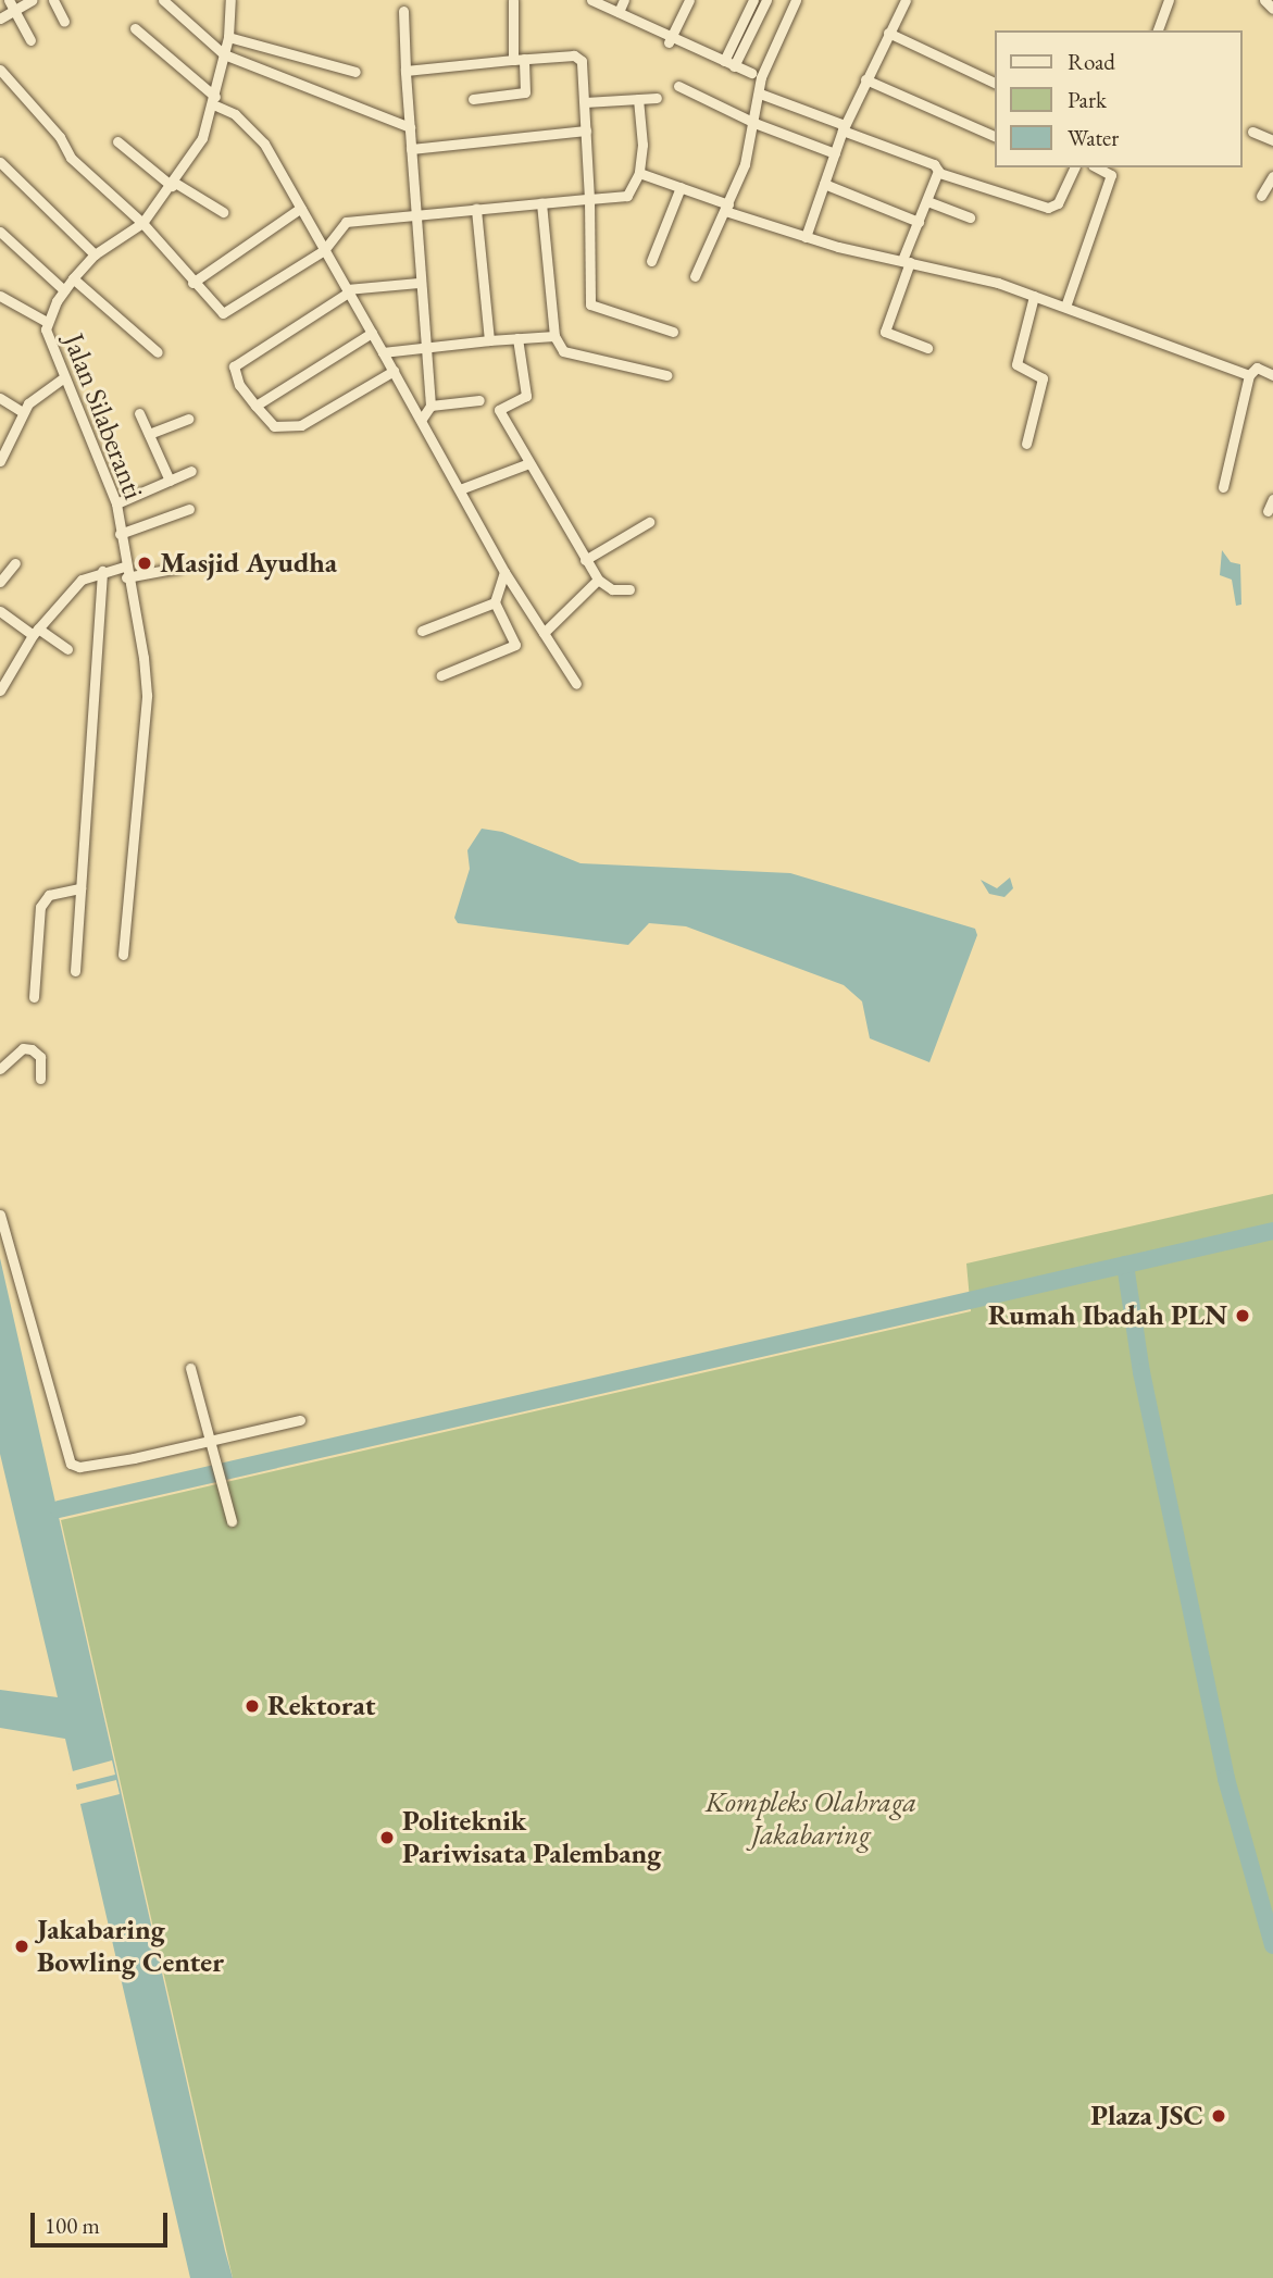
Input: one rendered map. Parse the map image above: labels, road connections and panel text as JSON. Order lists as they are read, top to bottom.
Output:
{
  "streets": {
    "street": ["Jalan Silaberanti"]
  },
  "parks": ["Kompleks Olahraga Jakabaring"],
  "places": [
    "Masjid Ayudha",
    "Rumah Ibadah PLN",
    "Rektorat",
    "Politeknik Pariwisata Palembang",
    "Jakabaring Bowling Center",
    "Plaza JSC"
  ],
  "legend": ["Road", "Park", "Water"],
  "scale_bar": "100 m"
}
